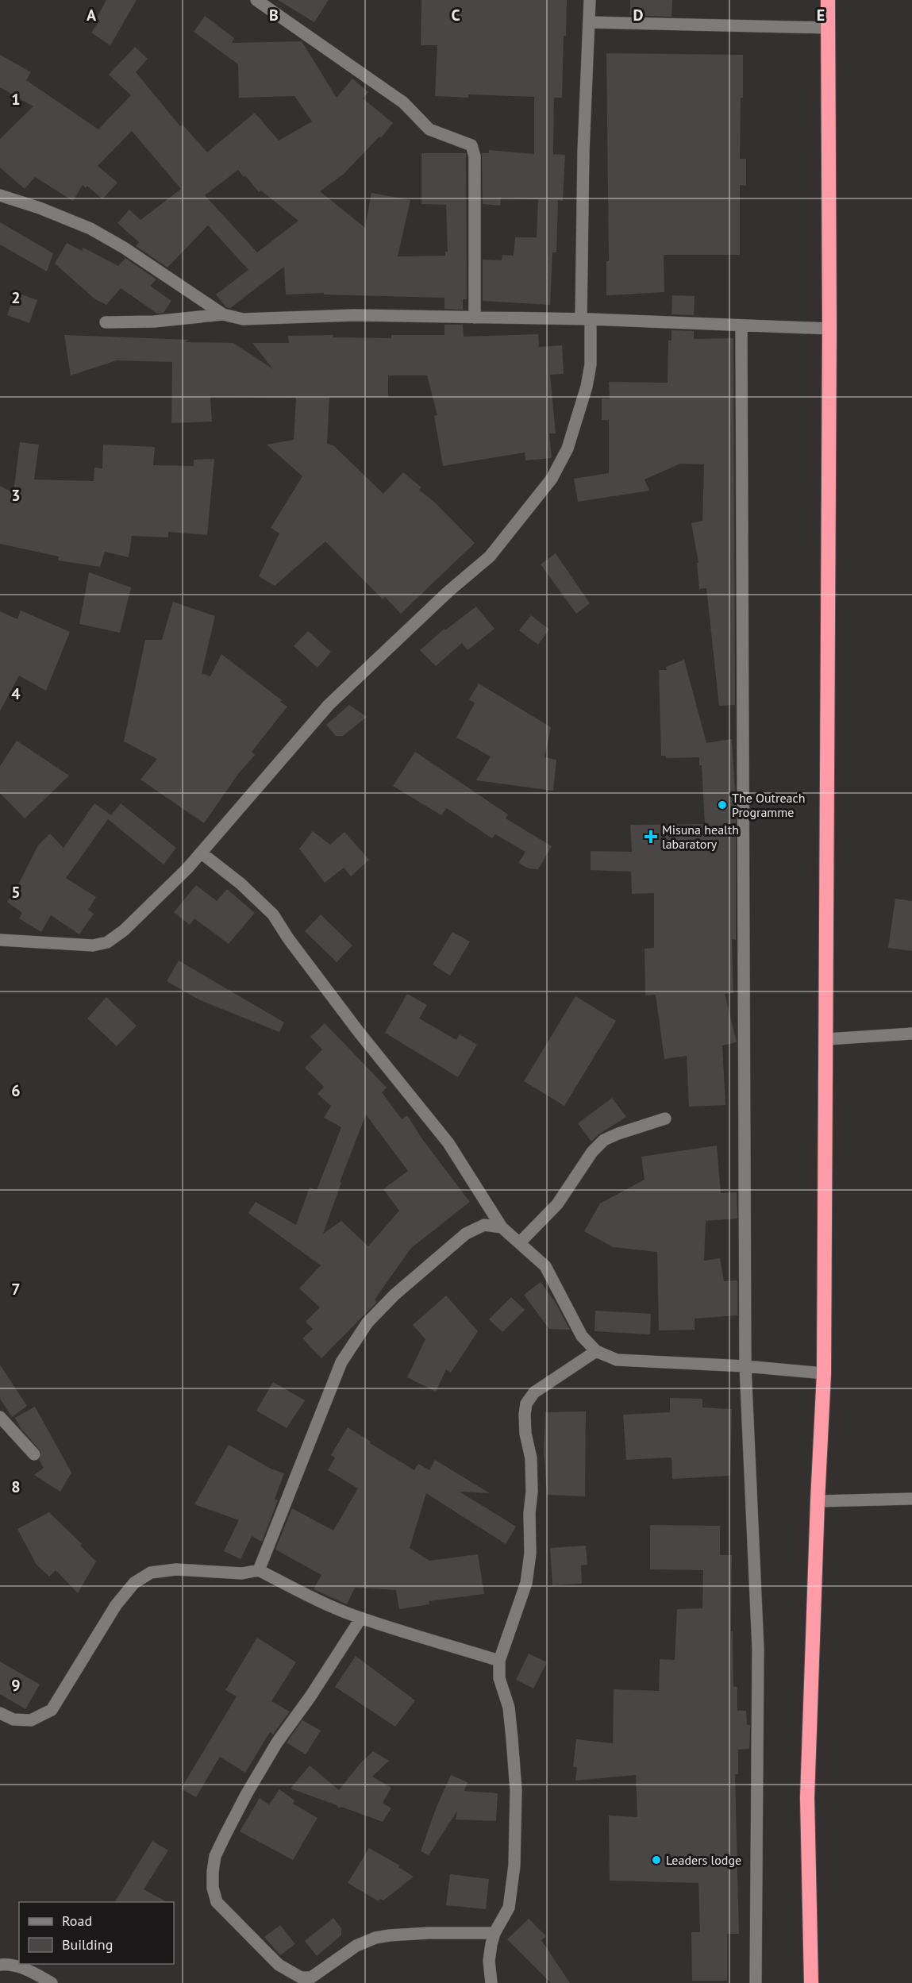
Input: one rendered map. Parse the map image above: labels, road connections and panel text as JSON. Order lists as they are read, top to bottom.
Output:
{
  "places": {
    "other": ["The Outreach Programme", "Leaders lodge"],
    "health": ["Misuna health labaratory"]
  },
  "legend": ["Road", "Building"],
  "grid": {
    "columns": [
      "A",
      "B",
      "C",
      "D",
      "E"
    ],
    "rows": [
      "1",
      "2",
      "3",
      "4",
      "5",
      "6",
      "7",
      "8",
      "9"
    ]
  }
}
